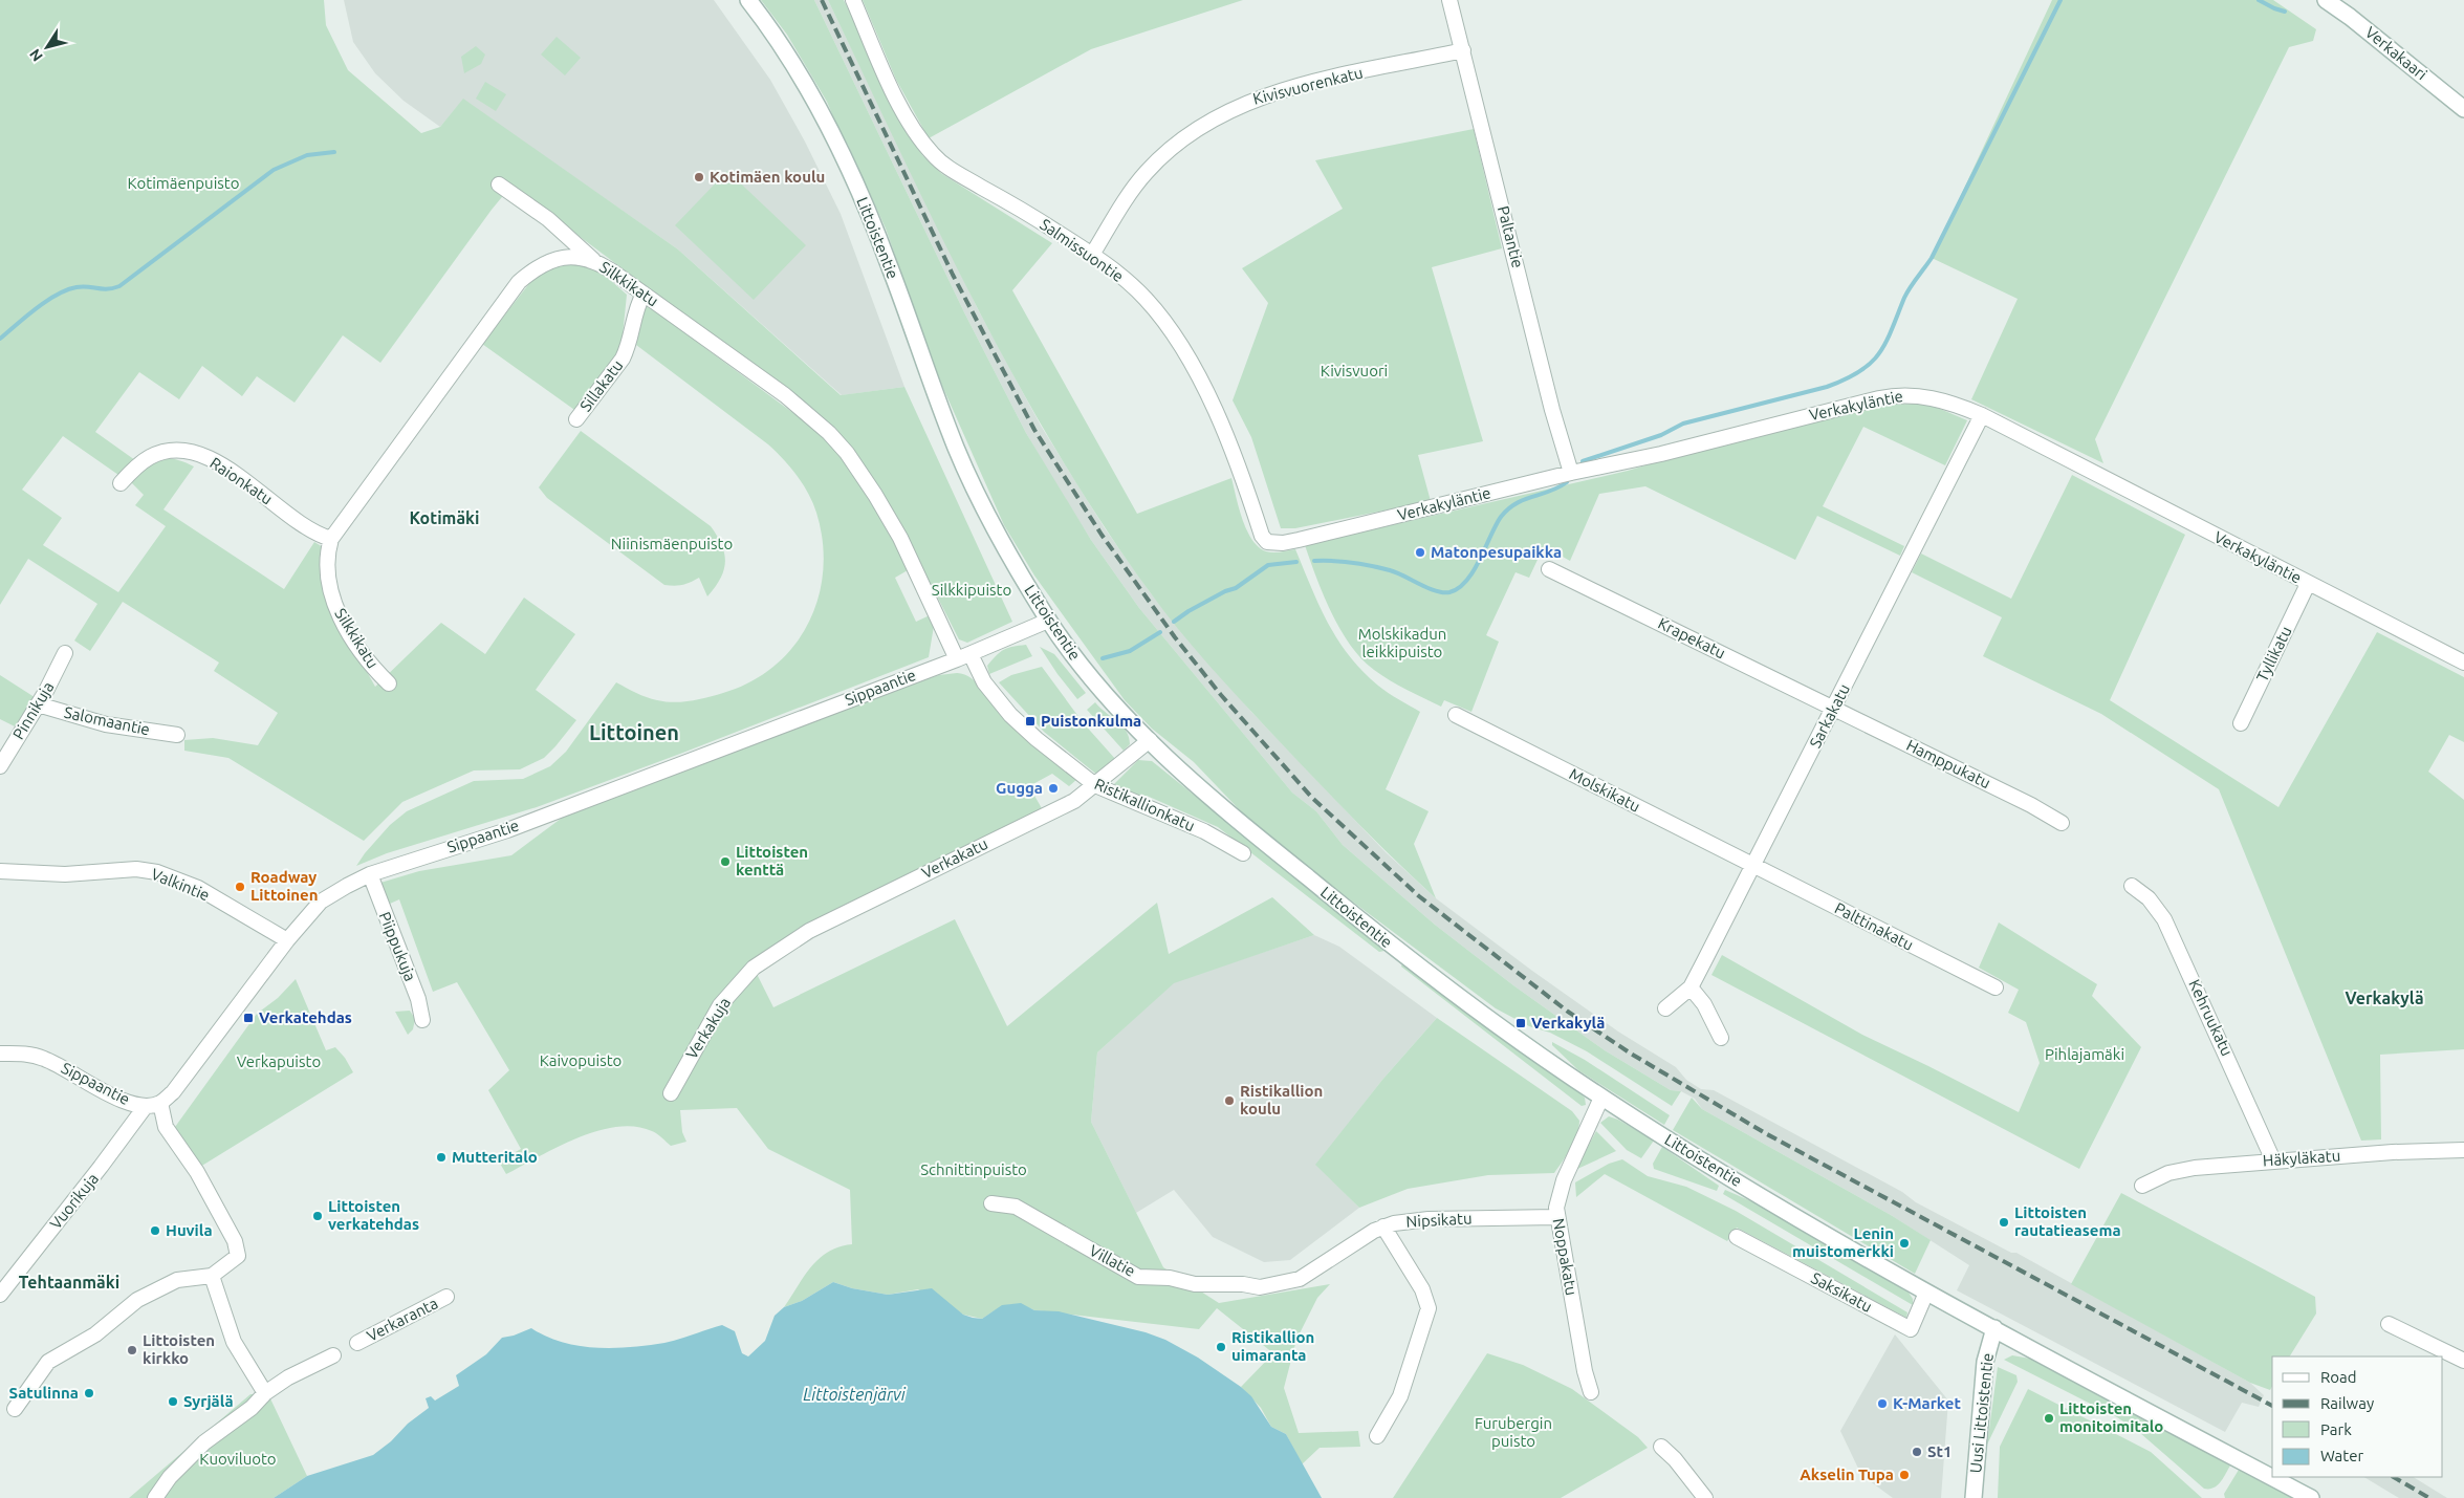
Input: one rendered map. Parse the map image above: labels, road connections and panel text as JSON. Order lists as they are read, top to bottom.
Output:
{
  "streets": {
    "street": [
      "Verkakaari",
      "Kivisvuorenkatu",
      "Paltantie",
      "Littoistentie",
      "Salmissuontie",
      "Silkkikatu",
      "Sillakatu",
      "Verkakyläntie",
      "Raionkatu",
      "Krapekatu",
      "Tyllikatu",
      "Sippaantie",
      "Pinnikuja",
      "Sarkakatu",
      "Salomaantie",
      "Hamppukatu",
      "Molskikatu",
      "Ristikallionkatu",
      "Verkakatu",
      "Valkintie",
      "Palttinakatu",
      "Piippukuja",
      "Kehruukatu",
      "Verkakuja",
      "Häkyläkatu",
      "Vuorikuja",
      "Nipsikatu",
      "Noppakatu",
      "Villatie",
      "Saksikatu",
      "Verkaranta",
      "Uusi Littoistentie"
    ]
  },
  "crossings": [
    ["Kivisvuorenkatu", "Paltantie"],
    ["Kivisvuorenkatu", "Salmissuontie"],
    ["Paltantie", "Verkakyläntie"],
    ["Littoistentie", "Sippaantie"],
    ["Littoistentie", "Verkakatu"],
    ["Littoistentie", "Noppakatu"],
    ["Littoistentie", "Saksikatu"],
    ["Littoistentie", "Uusi Littoistentie"],
    ["Salmissuontie", "Verkakyläntie"],
    ["Silkkikatu", "Sillakatu"],
    ["Silkkikatu", "Raionkatu"],
    ["Silkkikatu", "Sippaantie"],
    ["Silkkikatu", "Ristikallionkatu"],
    ["Verkakyläntie", "Tyllikatu"],
    ["Verkakyläntie", "Sarkakatu"],
    ["Krapekatu", "Sarkakatu"],
    ["Krapekatu", "Hamppukatu"],
    ["Sippaantie", "Ristikallionkatu"],
    ["Sippaantie", "Valkintie"],
    ["Sippaantie", "Piippukuja"],
    ["Sippaantie", "Vuorikuja"],
    ["Pinnikuja", "Salomaantie"],
    ["Sarkakatu", "Hamppukatu"],
    ["Sarkakatu", "Molskikatu"],
    ["Sarkakatu", "Palttinakatu"],
    ["Molskikatu", "Palttinakatu"],
    ["Ristikallionkatu", "Verkakatu"],
    ["Verkakatu", "Verkakuja"],
    ["Kehruukatu", "Häkyläkatu"],
    ["Nipsikatu", "Noppakatu"],
    ["Nipsikatu", "Villatie"]
  ],
  "districts": [
    "Kotimäki",
    "Littoinen",
    "Verkakylä",
    "Tehtaanmäki"
  ],
  "water": ["Littoistenjärvi"],
  "parks": [
    "Kotimäenpuisto",
    "Kivisvuori",
    "Niinismäenpuisto",
    "Silkkipuisto",
    "Molskikadun leikkipuisto",
    "Pihlajamäki",
    "Kaivopuisto",
    "Verkapuisto",
    "Schnittinpuisto",
    "Furubergin puisto",
    "Kuoviluoto"
  ],
  "places": {
    "other": [
      "Kotimäen koulu",
      "Matonpesupaikka",
      "Gugga",
      "Littoisten kenttä",
      "Roadway Littoinen",
      "Ristikallion koulu",
      "Mutteritalo",
      "Littoisten verkatehdas",
      "Littoisten rautatieasema",
      "Huvila",
      "Lenin muistomerkki",
      "Ristikallion uimaranta",
      "Littoisten kirkko",
      "Satulinna",
      "Syrjälä",
      "K-Market",
      "Littoisten monitoimitalo",
      "St1",
      "Akselin Tupa"
    ],
    "transit": ["Puistonkulma", "Verkatehdas", "Verkakylä"]
  },
  "legend": [
    "Road",
    "Railway",
    "Park",
    "Water"
  ],
  "north": "bottom left"
}
